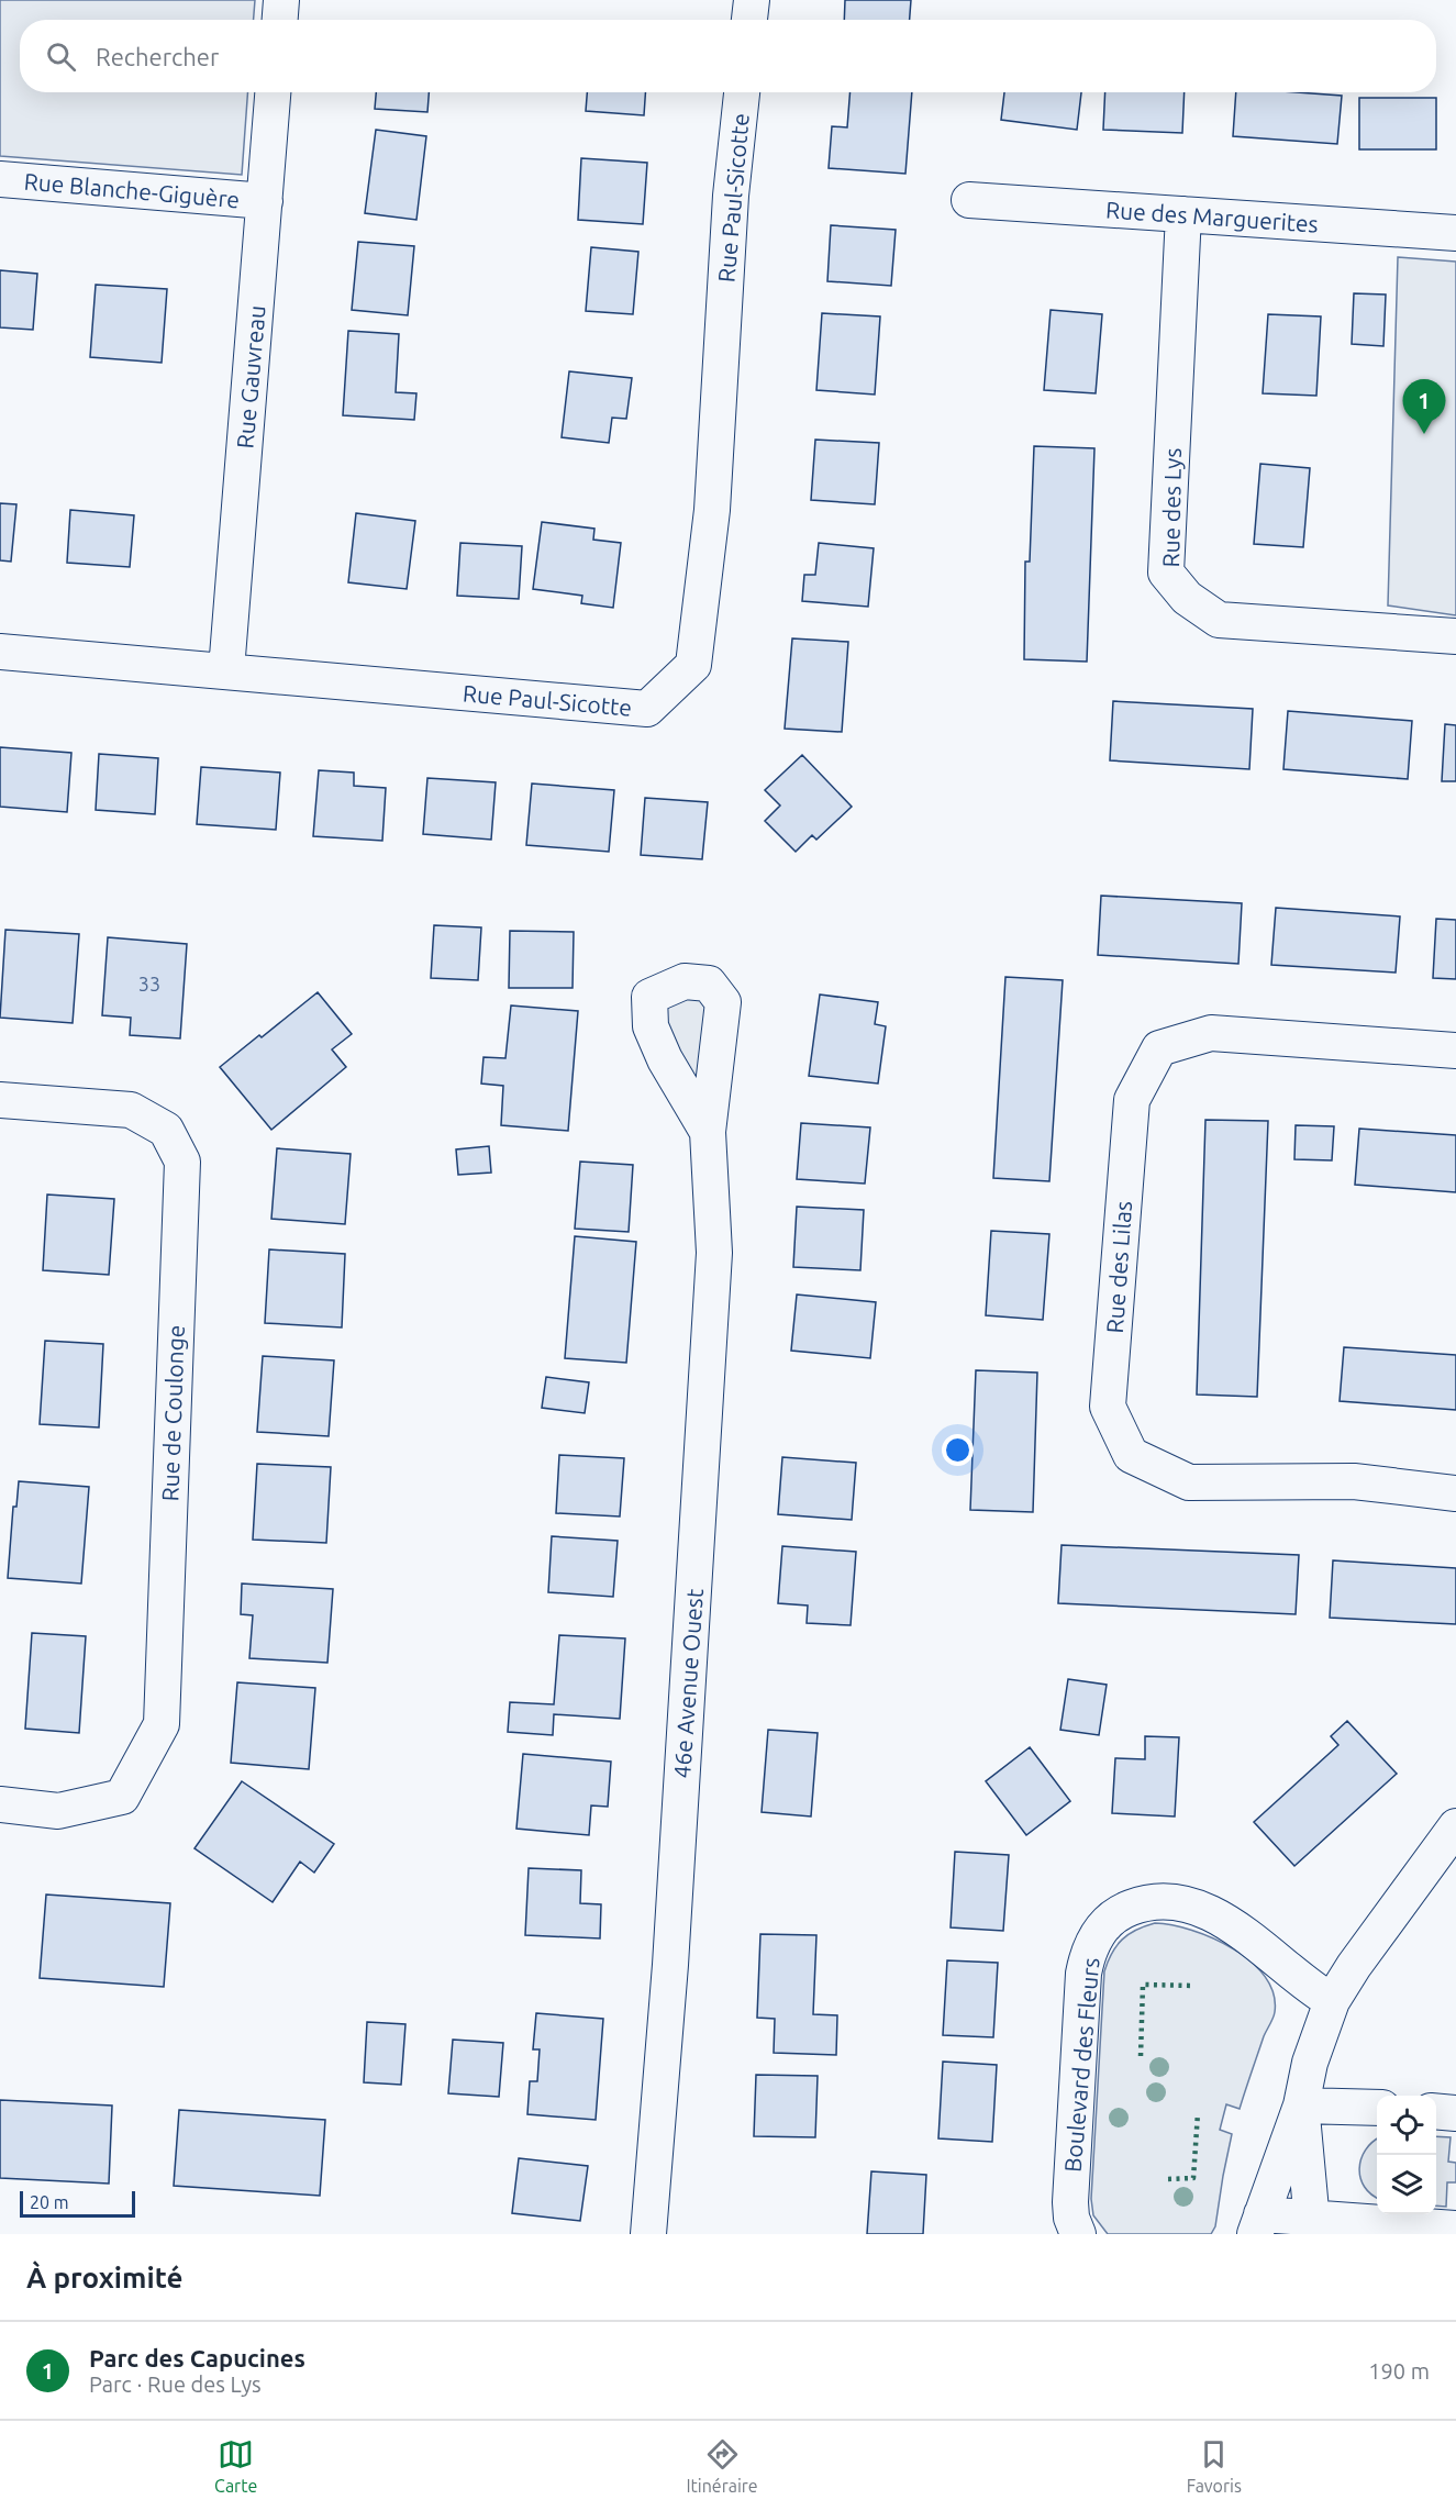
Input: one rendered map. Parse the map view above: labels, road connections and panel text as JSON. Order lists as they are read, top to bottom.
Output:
{
  "streets": {
    "street": [
      "Rue Blanche-Giguère",
      "Rue Paul-Sicotte",
      "Rue des Marguerites",
      "Rue Gauvreau",
      "Rue des Lys",
      "Rue des Lilas",
      "Rue de Coulonge",
      "46e Avenue Ouest",
      "Boulevard des Fleurs"
    ]
  },
  "crossings": [
    ["Rue Blanche-Giguère", "Rue Gauvreau"],
    ["Rue Paul-Sicotte", "Rue Gauvreau"],
    ["Rue des Marguerites", "Rue des Lys"]
  ],
  "house_numbers": ["33"],
  "scale_bar": "20 m",
  "page": {
    "search": "Rechercher",
    "pins": "1",
    "scale": "20 m",
    "heading": "À proximité",
    "list": [
      {
        "mark": "1",
        "name": "Parc des Capucines",
        "note": "Parc · Rue des Lys",
        "value": "190 m"
      }
    ],
    "nav": ["Carte", "Itinéraire", "Favoris"]
  }
}
